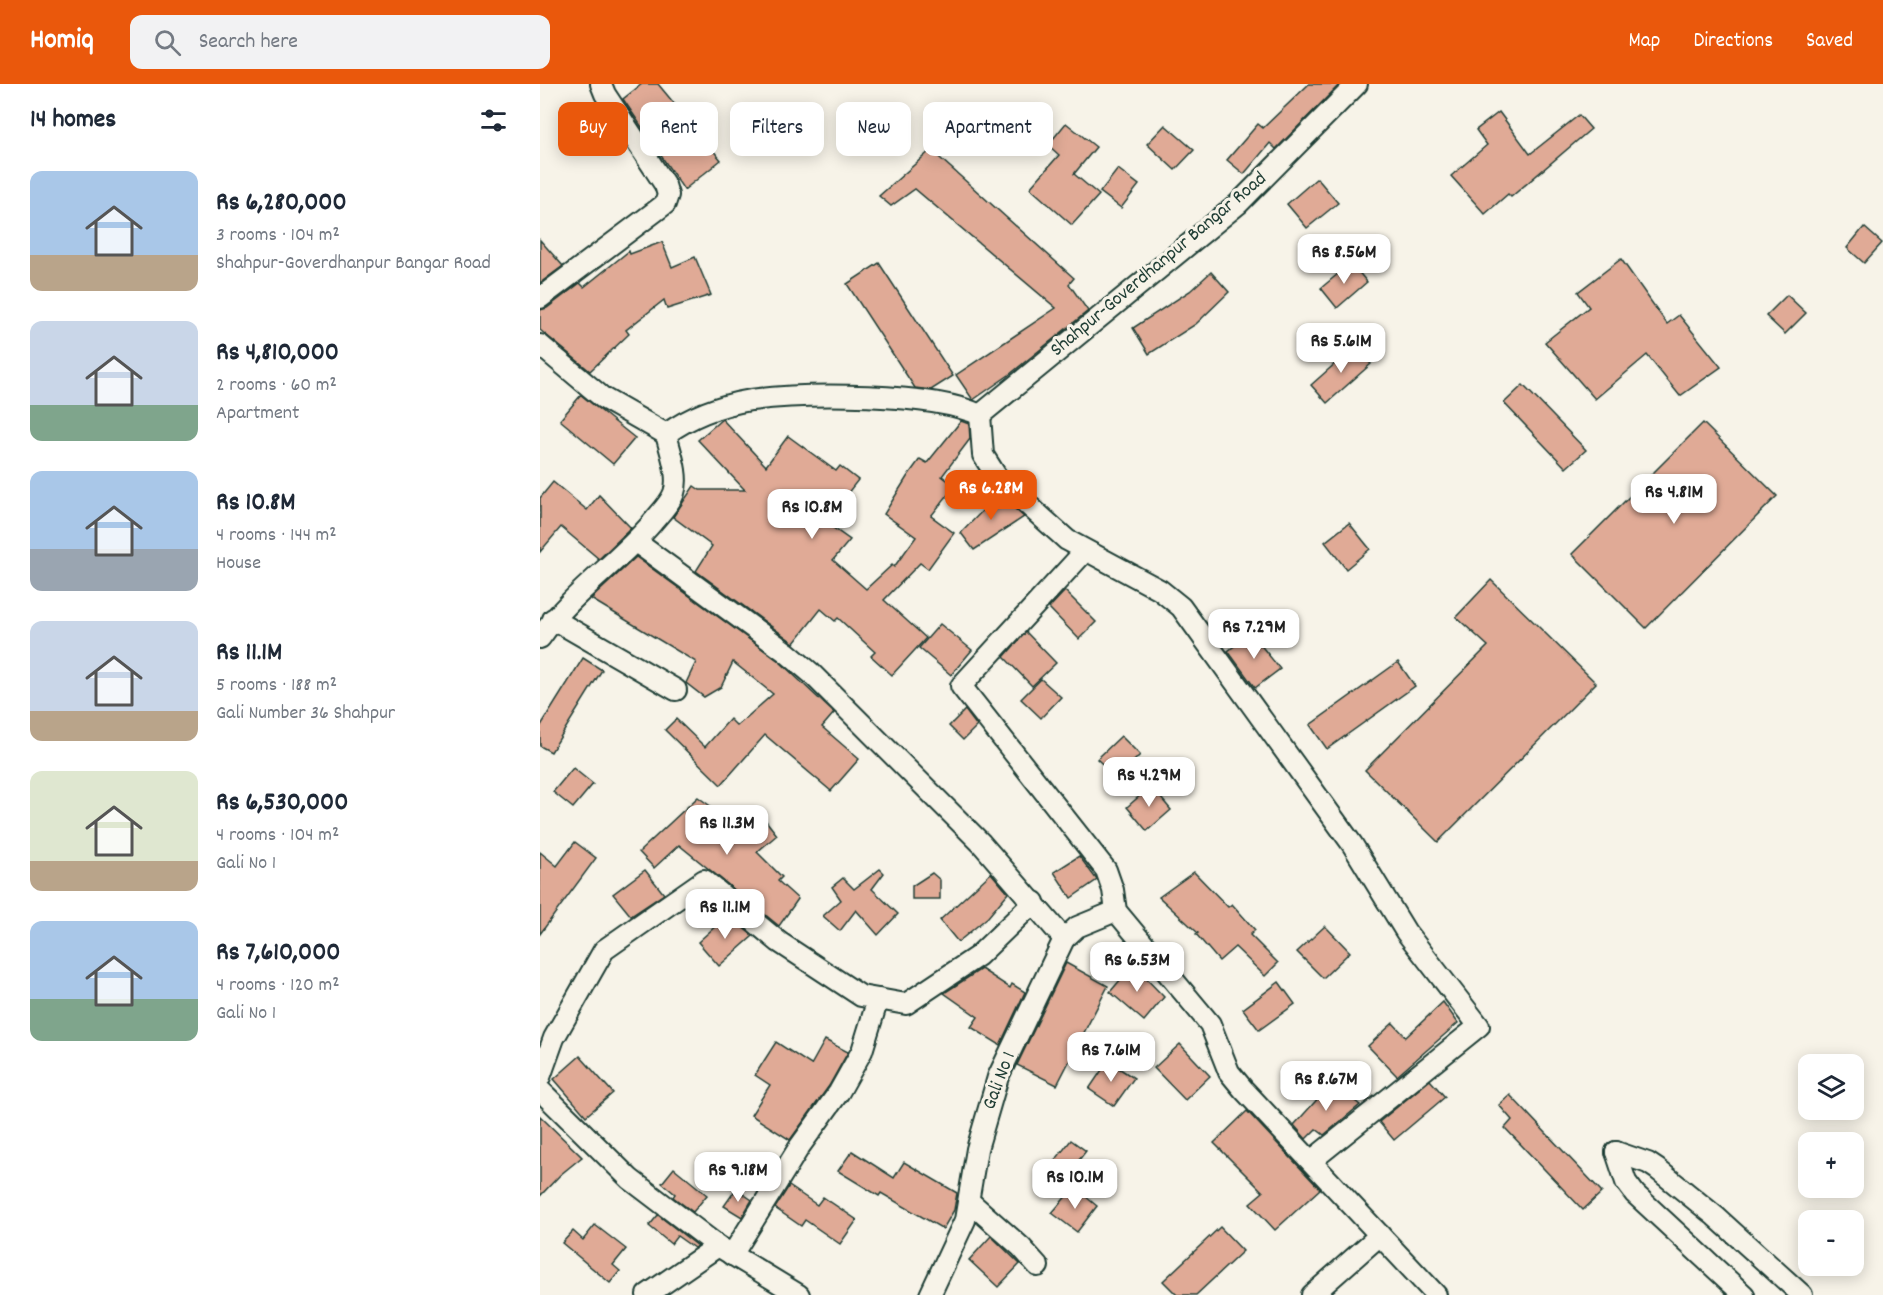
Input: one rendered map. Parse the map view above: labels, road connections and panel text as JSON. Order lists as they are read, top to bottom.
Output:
{
  "streets": {
    "street": ["Shahpur-Goverdhanpur Bangar Road", "Gali No 1"]
  },
  "page": {
    "header": "Homiq",
    "search": "Search here",
    "nav": ["Map", "Directions", "Saved"],
    "heading": "14 homes",
    "chip": [
      "Buy",
      "Rent",
      "Filters",
      "New",
      "Apartment"
    ],
    "list": [
      {
        "name": "Rs 6,280,000",
        "note": "3 rooms · 104 m² · Shahpur-Goverdhanpur Bangar Road"
      },
      {
        "name": "Rs 4,810,000",
        "note": "2 rooms · 60 m² · Apartment"
      },
      {
        "name": "Rs 10.8M",
        "note": "4 rooms · 144 m² · House"
      },
      {
        "name": "Rs 11.1M",
        "note": "5 rooms · 188 m² · Gali Number 36 Shahpur"
      },
      {
        "name": "Rs 6,530,000",
        "note": "4 rooms · 104 m² · Gali No 1"
      },
      {
        "name": "Rs 7,610,000",
        "note": "4 rooms · 120 m² · Gali No 1"
      }
    ],
    "price": [
      "Rs 8.56M",
      "Rs 5.61M",
      "Rs 6.28M",
      "Rs 4.81M",
      "Rs 10.8M",
      "Rs 7.29M",
      "Rs 4.29M",
      "Rs 11.3M",
      "Rs 11.1M",
      "Rs 6.53M",
      "Rs 7.61M",
      "Rs 8.67M",
      "Rs 9.18M",
      "Rs 10.1M"
    ],
    "map_buttons": ["+", "−"]
  }
}
